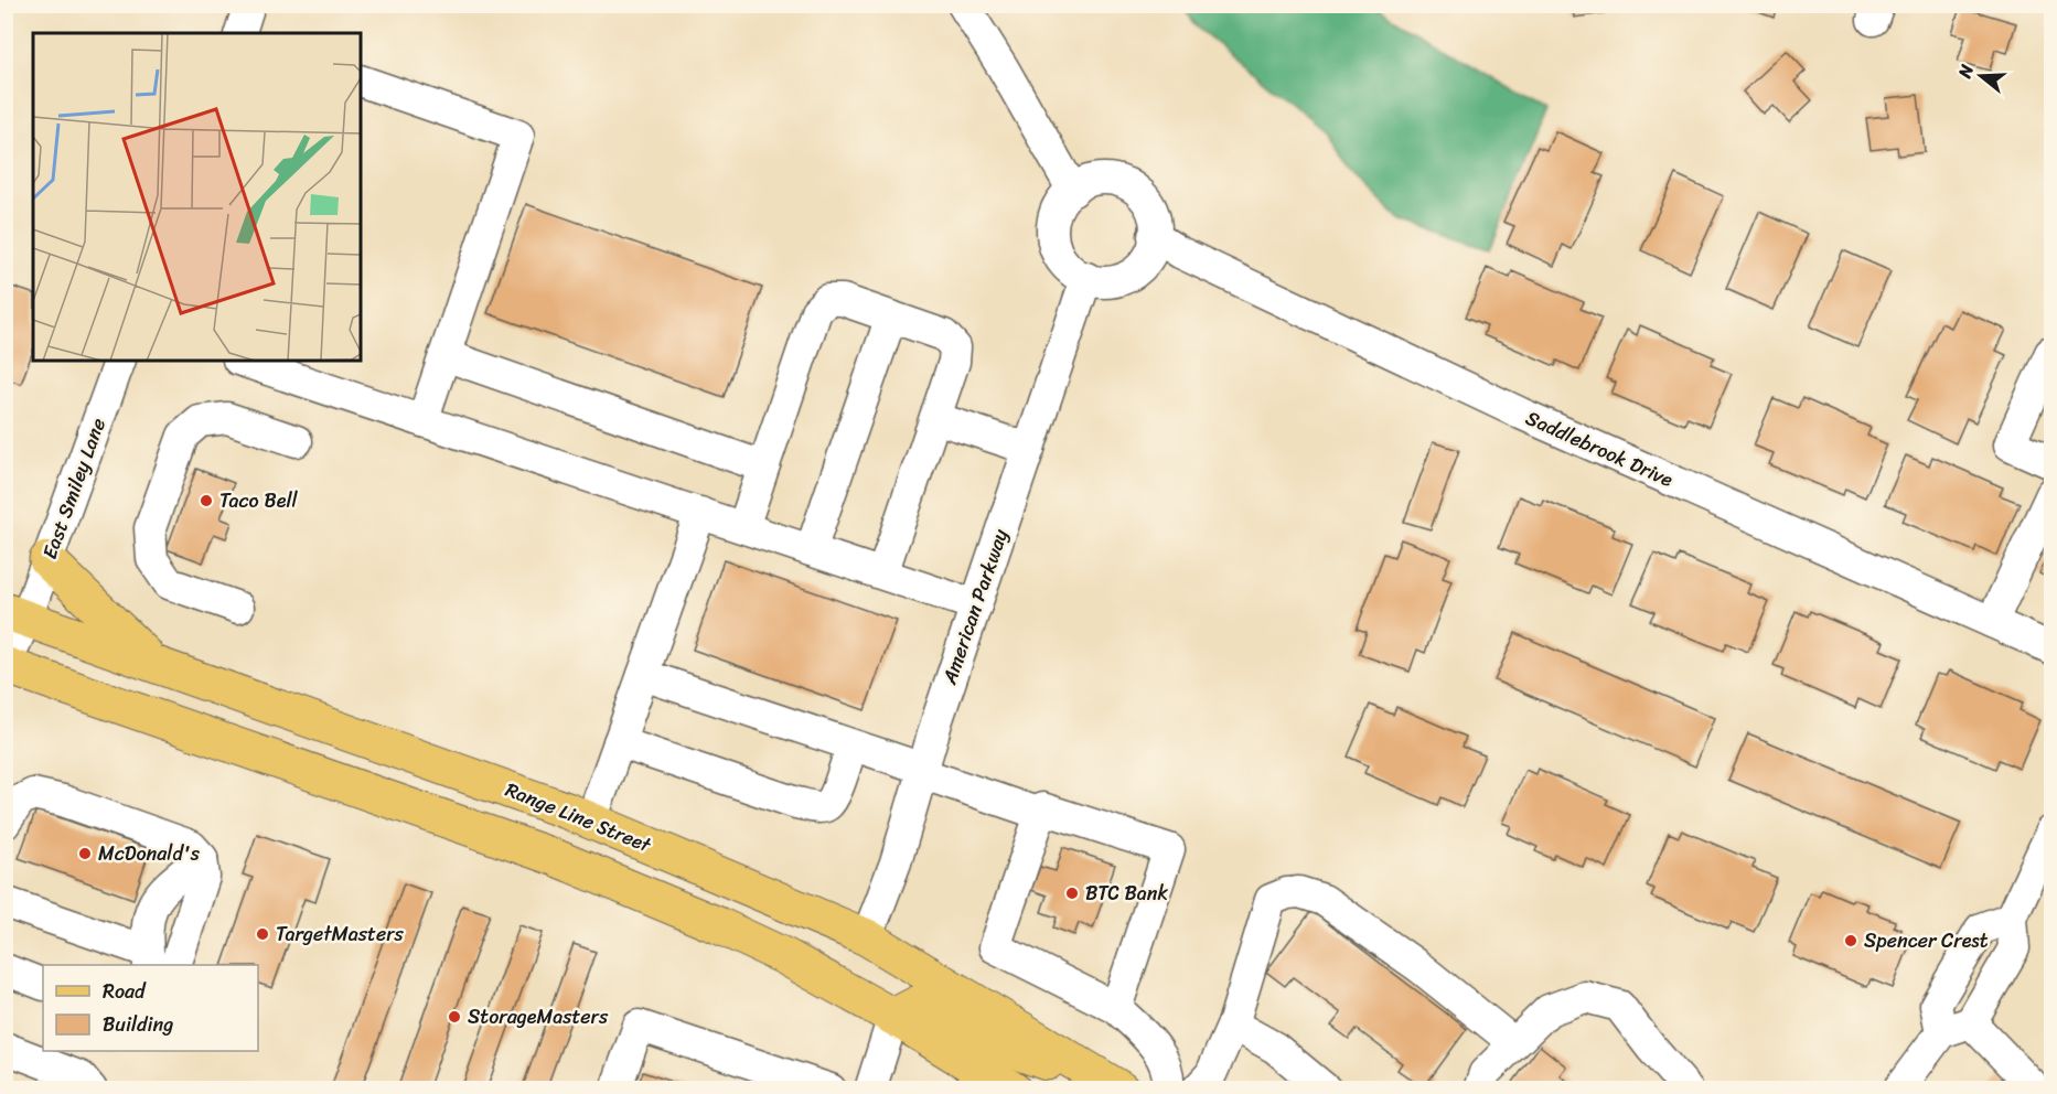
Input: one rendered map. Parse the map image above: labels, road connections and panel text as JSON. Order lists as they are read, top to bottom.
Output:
{
  "streets": {
    "main road": ["Range Line Street"],
    "street": ["Saddlebrook Drive", "East Smiley Lane", "American Parkway"]
  },
  "crossings": [
    ["Saddlebrook Drive", "American Parkway"],
    ["East Smiley Lane", "Range Line Street"],
    ["American Parkway", "Range Line Street"]
  ],
  "places": [
    "Taco Bell",
    "McDonald's",
    "BTC Bank",
    "TargetMasters",
    "Spencer Crest",
    "StorageMasters"
  ],
  "legend": ["Road", "Building"],
  "north": "left"
}
